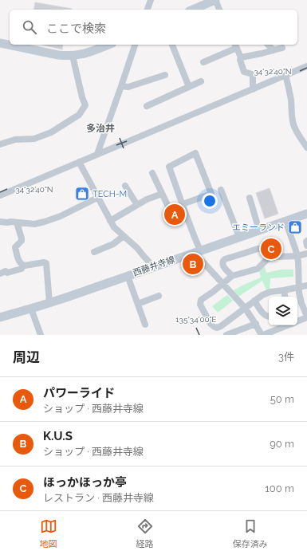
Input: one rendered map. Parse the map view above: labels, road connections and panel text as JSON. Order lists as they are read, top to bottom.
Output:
{
  "streets": {
    "main road": ["西藤井寺線"]
  },
  "districts": ["多治井"],
  "places": {
    "shop": ["TECH-M", "エミーランド"]
  },
  "page": {
    "search": "ここで検索",
    "pins": ["A", "C", "B"],
    "heading": ["周辺", "3件"],
    "list": [
      {
        "mark": "A",
        "name": "パワーライド",
        "note": "ショップ · 西藤井寺線",
        "value": "50 m"
      },
      {
        "mark": "B",
        "name": "K.U.S",
        "note": "ショップ · 西藤井寺線",
        "value": "90 m"
      },
      {
        "mark": "C",
        "name": "ほっかほっか亭",
        "note": "レストラン · 西藤井寺線",
        "value": "100 m"
      }
    ],
    "nav": ["地図", "経路", "保存済み"]
  },
  "coordinates": ["34°32'40\"N", "135°34'00\"E"]
}
